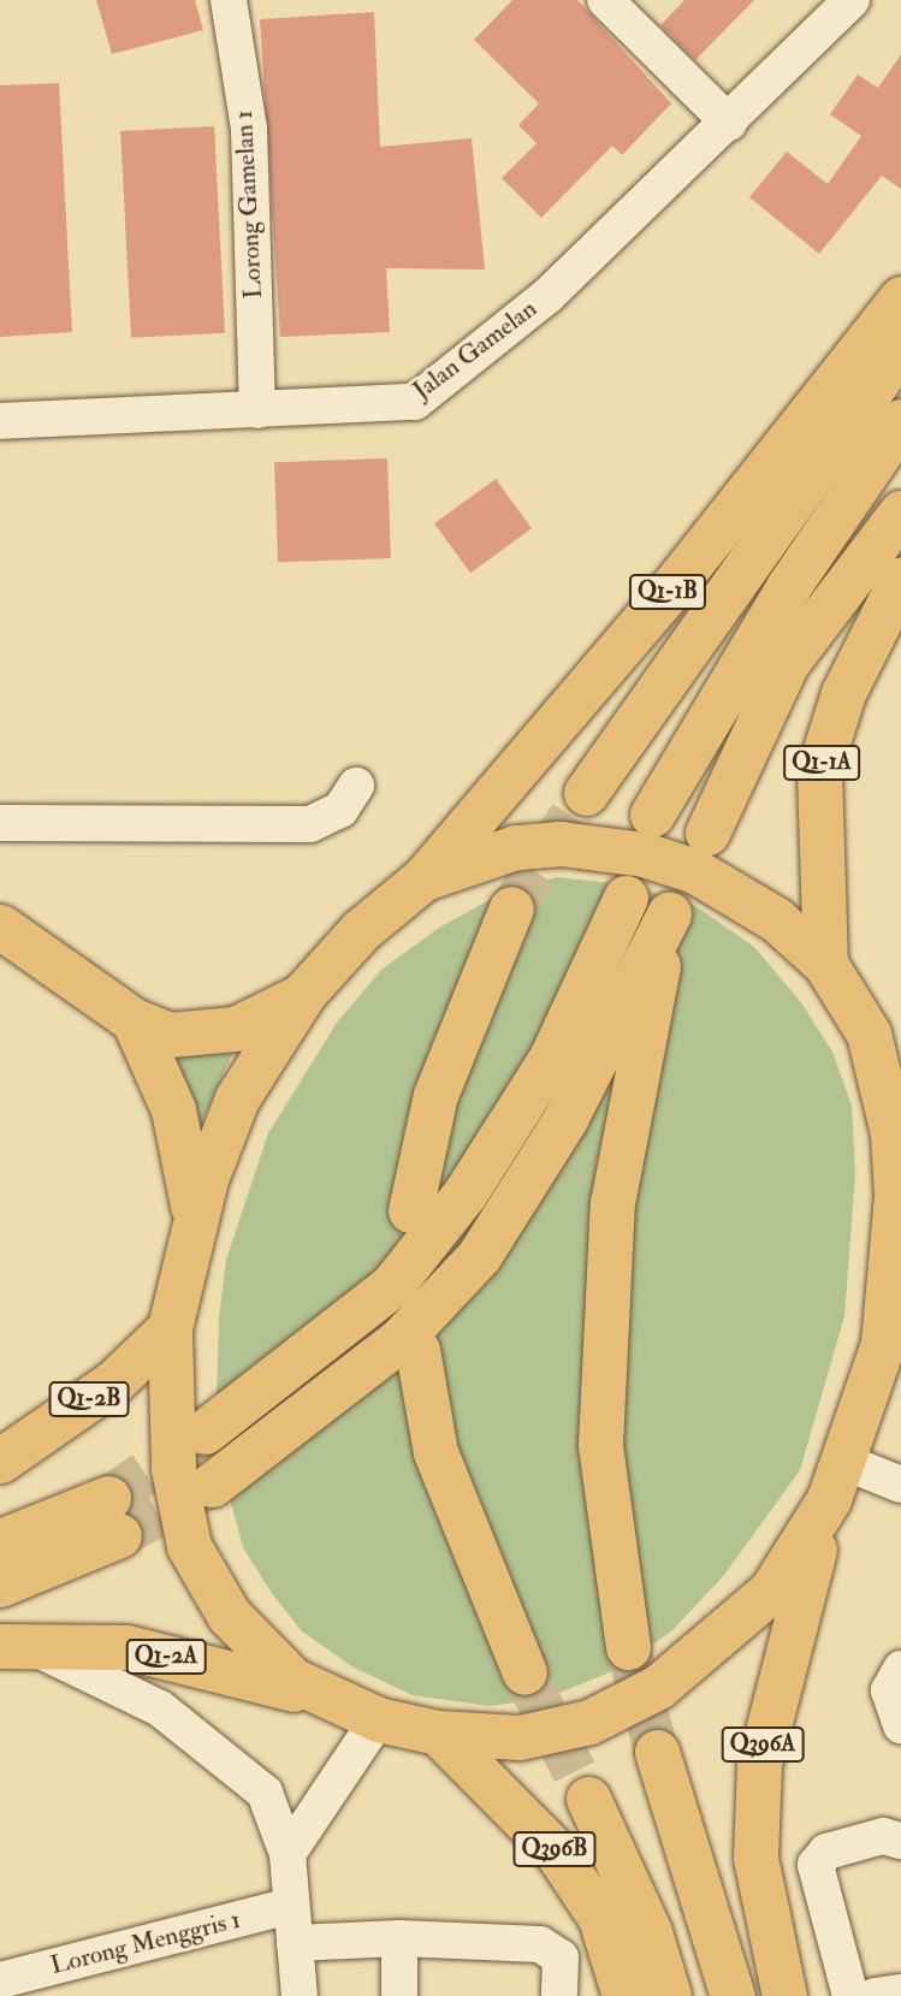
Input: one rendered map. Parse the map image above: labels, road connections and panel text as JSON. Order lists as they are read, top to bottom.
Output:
{
  "streets": {
    "main road": [
      "Q1-1B",
      "Q1-1A",
      "Q1-2B",
      "Q1-2A",
      "Q396A",
      "Q396B"
    ],
    "street": ["Lorong Gamelan 1", "Jalan Gamelan", "Lorong Menggris 1"]
  },
  "crossings": [
    ["Lorong Gamelan 1", "Jalan Gamelan"]
  ]
}
